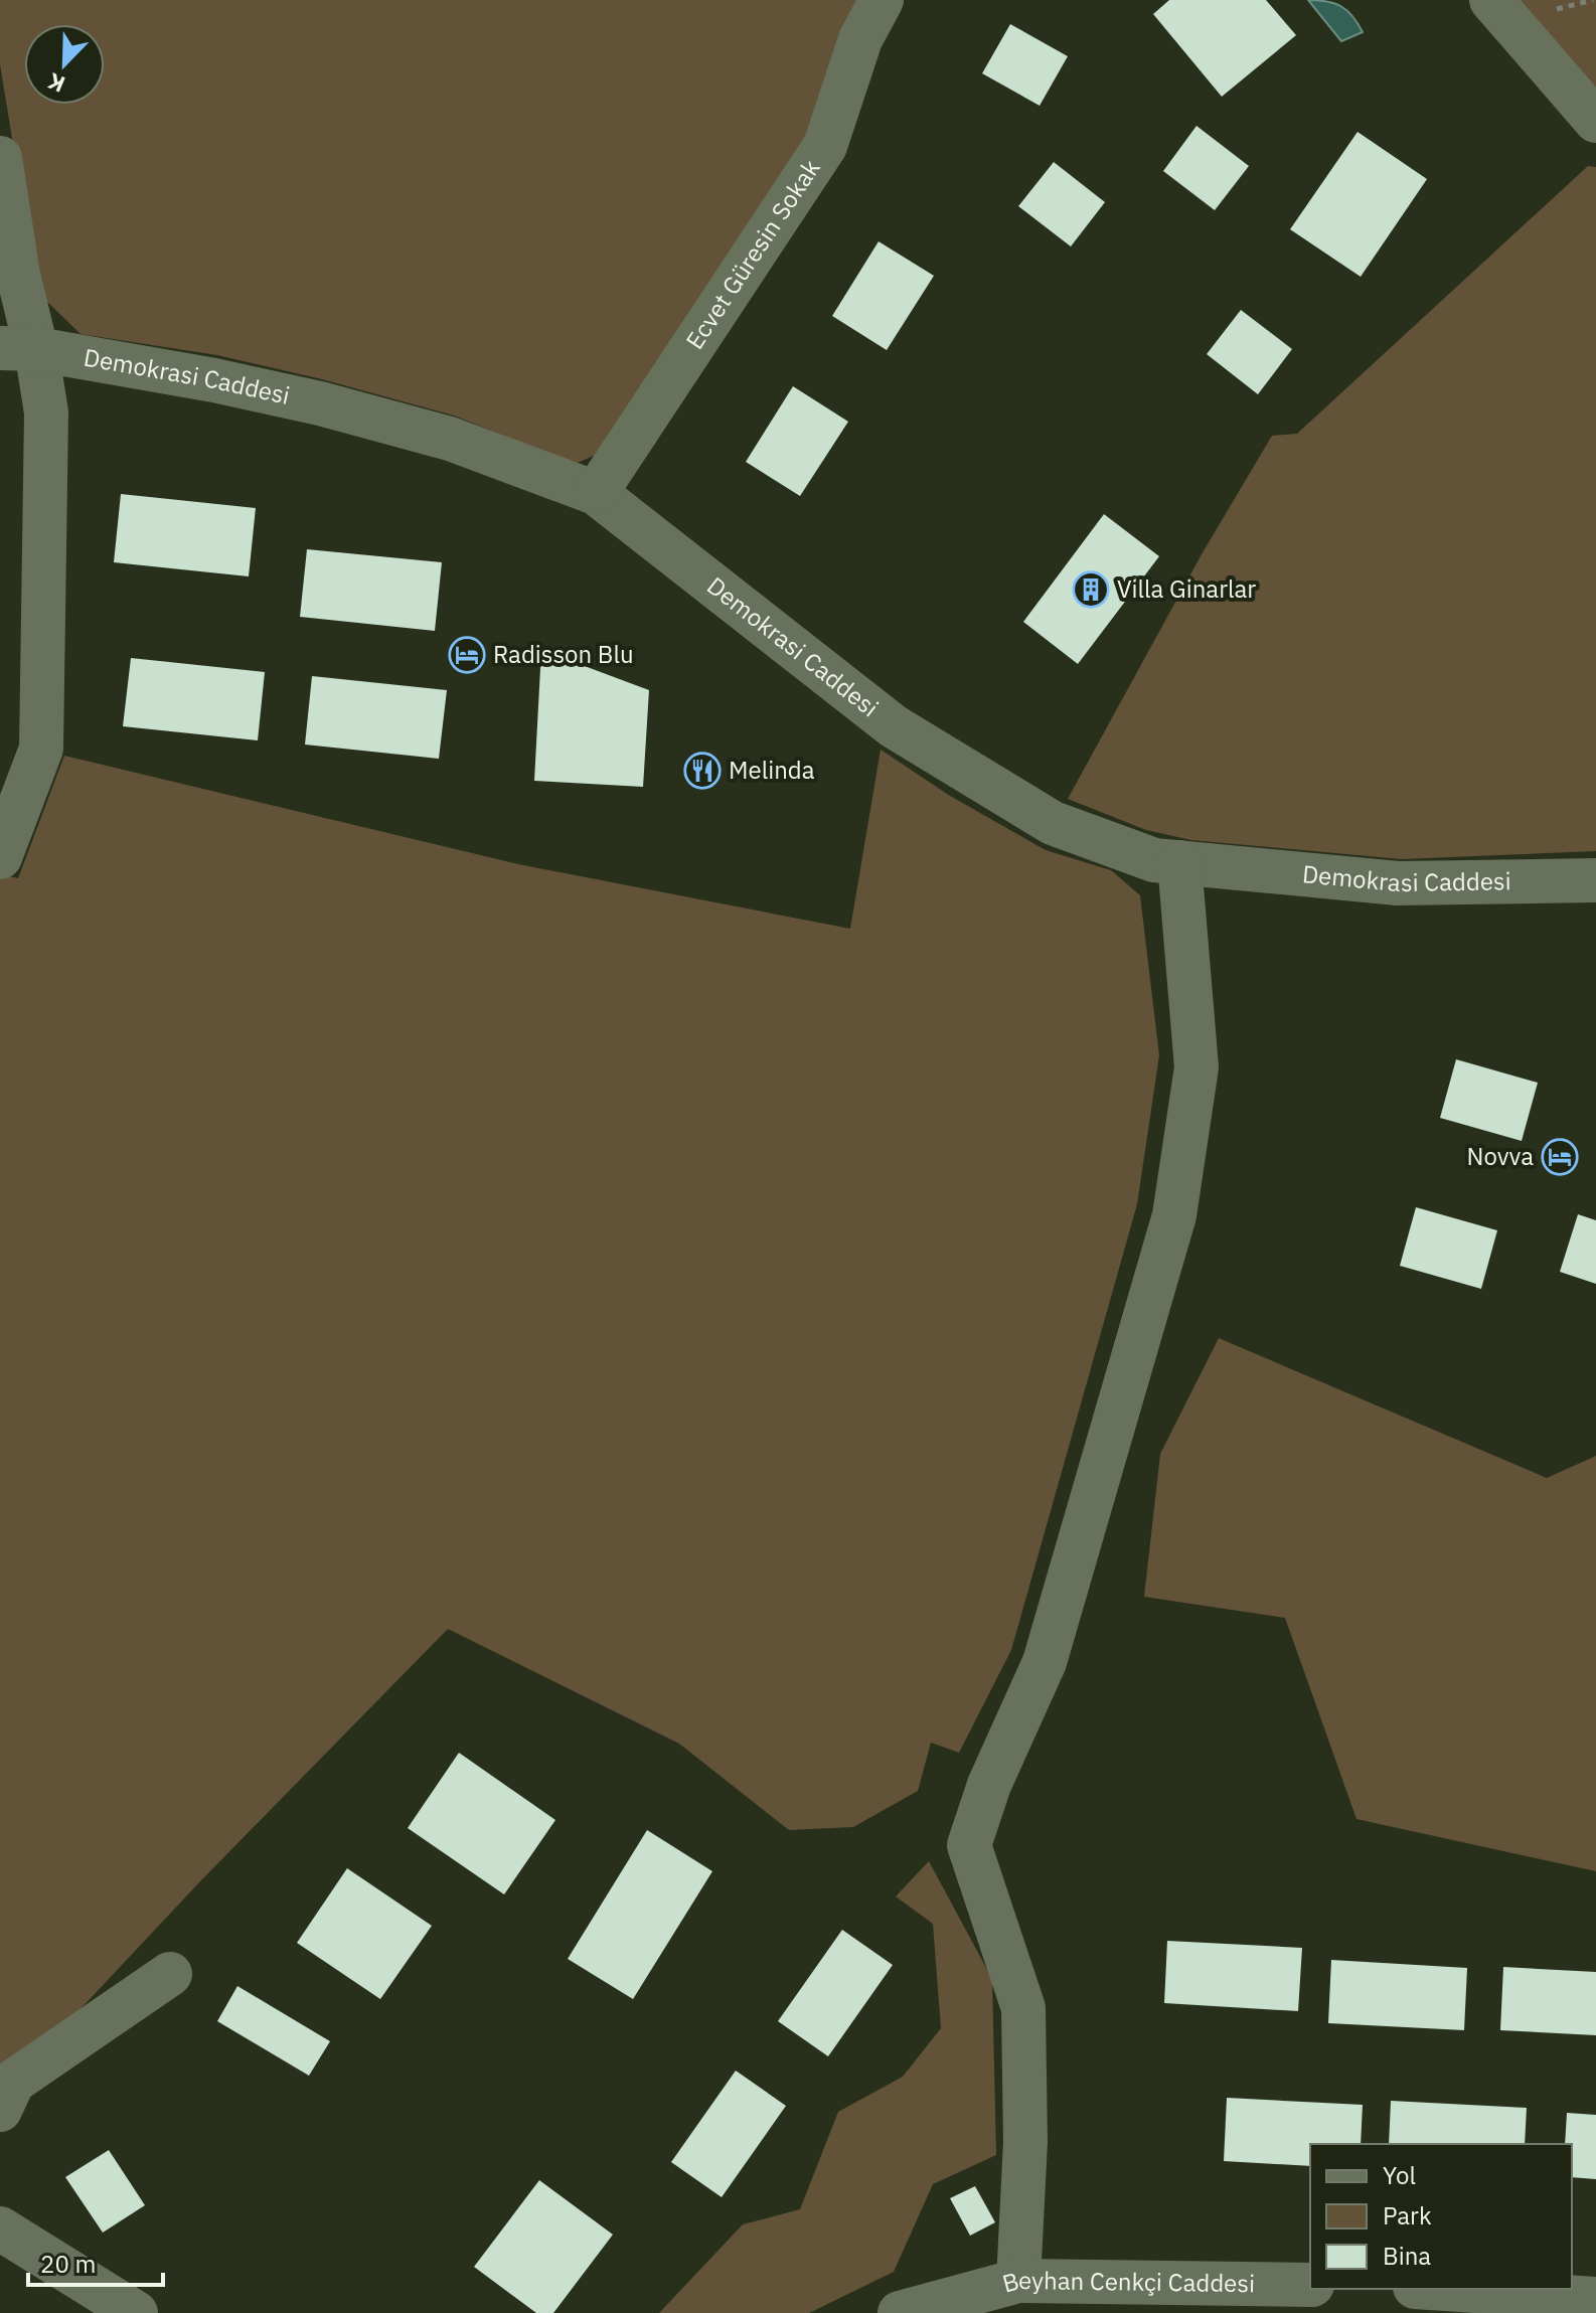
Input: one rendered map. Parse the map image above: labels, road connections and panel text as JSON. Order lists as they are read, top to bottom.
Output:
{
  "streets": {
    "street": ["Ecvet Güresin Sokak", "Demokrasi Caddesi", "Beyhan Cenkçi Caddesi"]
  },
  "crossings": [
    ["Ecvet Güresin Sokak", "Demokrasi Caddesi"]
  ],
  "places": {
    "building": ["Villa Ginarlar"],
    "hotel": ["Radisson Blu", "Novva"],
    "restaurant": ["Melinda"]
  },
  "legend": ["Yol", "Park", "Bina"],
  "scale_bar": "20 m",
  "north": "bottom left"
}
